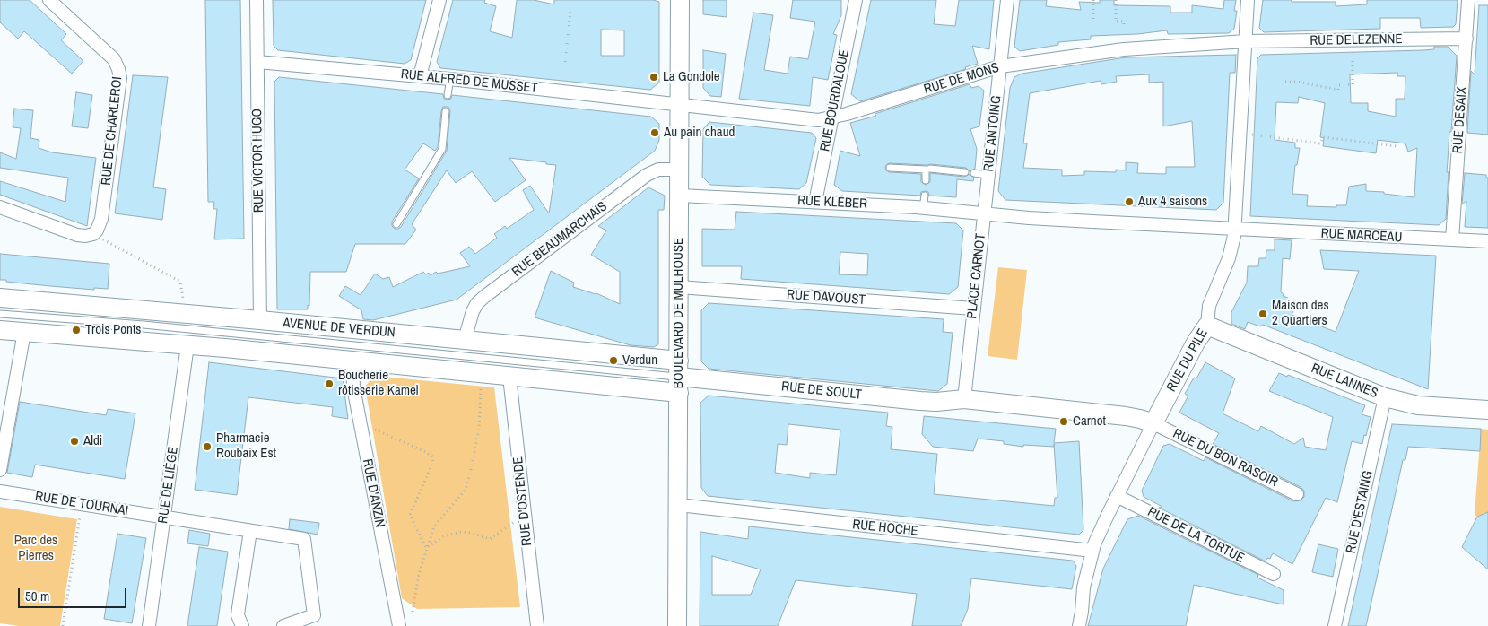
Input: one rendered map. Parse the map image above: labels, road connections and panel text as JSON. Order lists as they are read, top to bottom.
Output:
{
  "streets": {
    "street": [
      "RUE DELEZENNE",
      "RUE DE MONS",
      "RUE ALFRED DE MUSSET",
      "RUE BOURDALOUE",
      "RUE DESAIX",
      "RUE DE CHARLEROI",
      "RUE ANTOING",
      "RUE VICTOR HUGO",
      "RUE KLÉBER",
      "RUE MARCEAU",
      "RUE BEAUMARCHAIS",
      "PLACE CARNOT",
      "RUE DAVOUST",
      "BOULEVARD DE MULHOUSE",
      "AVENUE DE VERDUN",
      "RUE DU PILE",
      "RUE LANNES",
      "RUE DE SOULT",
      "RUE DU BON RASOIR",
      "RUE DE LIÈGE",
      "RUE D'ANZIN",
      "RUE D'OSTENDE",
      "RUE DE TOURNAI",
      "RUE D'ESTAING",
      "RUE HOCHE",
      "RUE DE LA TORTUE"
    ]
  },
  "crossings": [
    ["RUE DELEZENNE", "RUE DE MONS"],
    ["RUE DELEZENNE", "RUE DESAIX"],
    ["RUE DELEZENNE", "RUE DU PILE"],
    ["RUE DE MONS", "RUE ALFRED DE MUSSET"],
    ["RUE DE MONS", "RUE BOURDALOUE"],
    ["RUE DE MONS", "RUE ANTOING"],
    ["RUE DE MONS", "BOULEVARD DE MULHOUSE"],
    ["RUE DE MONS", "RUE DU PILE"],
    ["RUE ALFRED DE MUSSET", "RUE VICTOR HUGO"],
    ["RUE ALFRED DE MUSSET", "BOULEVARD DE MULHOUSE"],
    ["RUE BOURDALOUE", "RUE KLÉBER"],
    ["RUE DESAIX", "RUE MARCEAU"],
    ["RUE ANTOING", "RUE KLÉBER"],
    ["RUE ANTOING", "PLACE CARNOT"],
    ["RUE VICTOR HUGO", "AVENUE DE VERDUN"],
    ["RUE KLÉBER", "PLACE CARNOT"],
    ["RUE KLÉBER", "BOULEVARD DE MULHOUSE"],
    ["RUE MARCEAU", "PLACE CARNOT"],
    ["RUE MARCEAU", "RUE DU PILE"],
    ["RUE BEAUMARCHAIS", "BOULEVARD DE MULHOUSE"],
    ["RUE BEAUMARCHAIS", "AVENUE DE VERDUN"],
    ["PLACE CARNOT", "RUE DAVOUST"],
    ["PLACE CARNOT", "RUE DU PILE"],
    ["PLACE CARNOT", "RUE DE SOULT"],
    ["RUE DAVOUST", "BOULEVARD DE MULHOUSE"],
    ["BOULEVARD DE MULHOUSE", "AVENUE DE VERDUN"],
    ["BOULEVARD DE MULHOUSE", "RUE DE SOULT"],
    ["BOULEVARD DE MULHOUSE", "RUE HOCHE"],
    ["AVENUE DE VERDUN", "RUE DE SOULT"],
    ["RUE DU PILE", "RUE LANNES"],
    ["RUE DU PILE", "RUE DU BON RASOIR"],
    ["RUE DU PILE", "RUE HOCHE"],
    ["RUE DU PILE", "RUE DE LA TORTUE"],
    ["RUE LANNES", "RUE D'ESTAING"],
    ["RUE DE LIÈGE", "RUE DE TOURNAI"]
  ],
  "parks": ["Parc des Pierres"],
  "places": [
    "La Gondole",
    "Au pain chaud",
    "Aux 4 saisons",
    "Maison des 2 Quartiers",
    "Trois Ponts",
    "Verdun",
    "Boucherie rôtisserie Kamel",
    "Carnot",
    "Aldi",
    "Pharmacie Roubaix Est"
  ],
  "scale_bar": "50 m"
}
